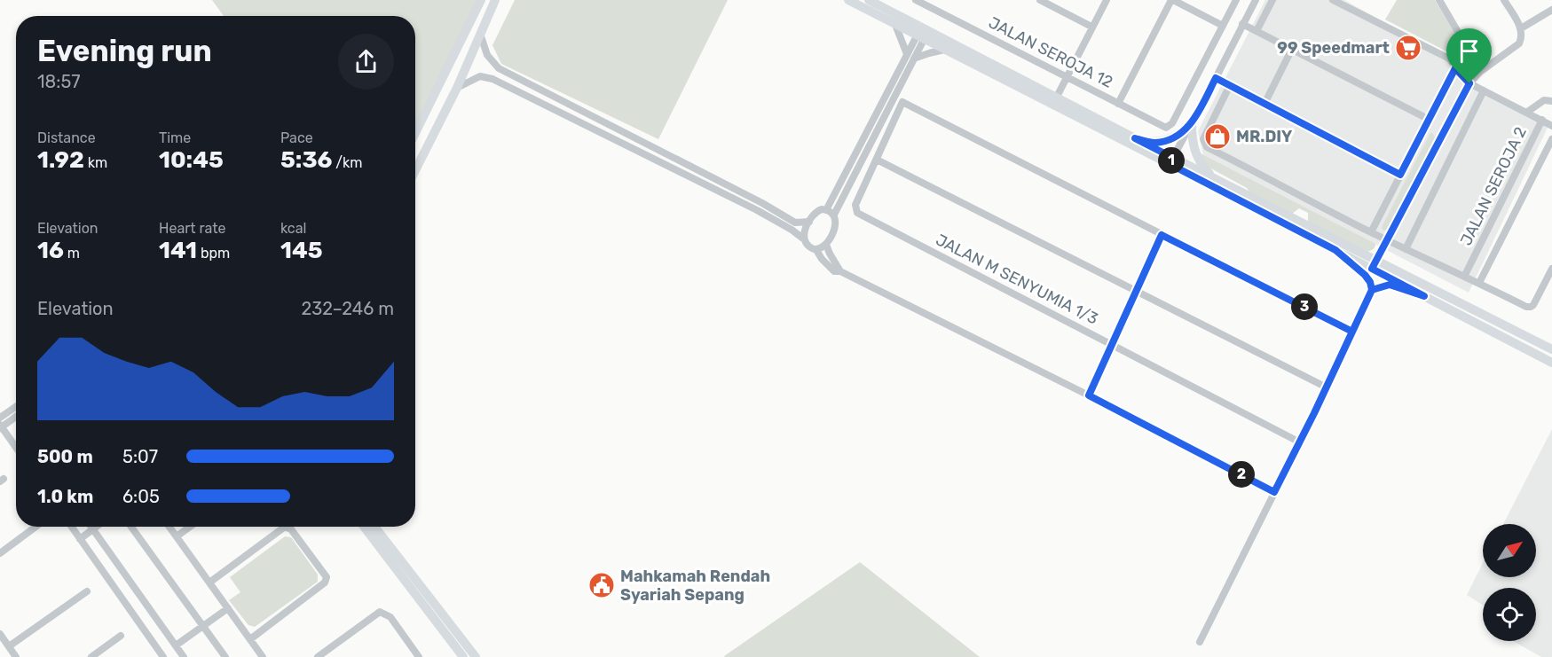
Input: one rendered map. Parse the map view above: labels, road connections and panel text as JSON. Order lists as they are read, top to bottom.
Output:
{
  "streets": {
    "street": ["JALAN SEROJA 12", "JALAN SEROJA 2", "JALAN M SENYUMIA 1/3"]
  },
  "places": {
    "supermarket": ["99 Speedmart"],
    "shop": ["MR.DIY"],
    "public building": ["Mahkamah Rendah Syariah Sepang"]
  },
  "north": "top right",
  "page": {
    "heading": ["Evening run", "18:57"],
    "stats": [
      ["Distance", "1.92 km"],
      ["Time", "10:45"],
      ["Pace", "5:36 /km"],
      ["Elevation", "16 m"],
      ["Heart rate", "141 bpm"],
      ["kcal", "145"]
    ],
    "pins": ["1", "3", "2"],
    "chart": ["Elevation", "232–246 m"],
    "list": [
      {
        "name": "500 m",
        "note": "5:07"
      },
      {
        "name": "1.0 km",
        "note": "6:05"
      }
    ]
  }
}
